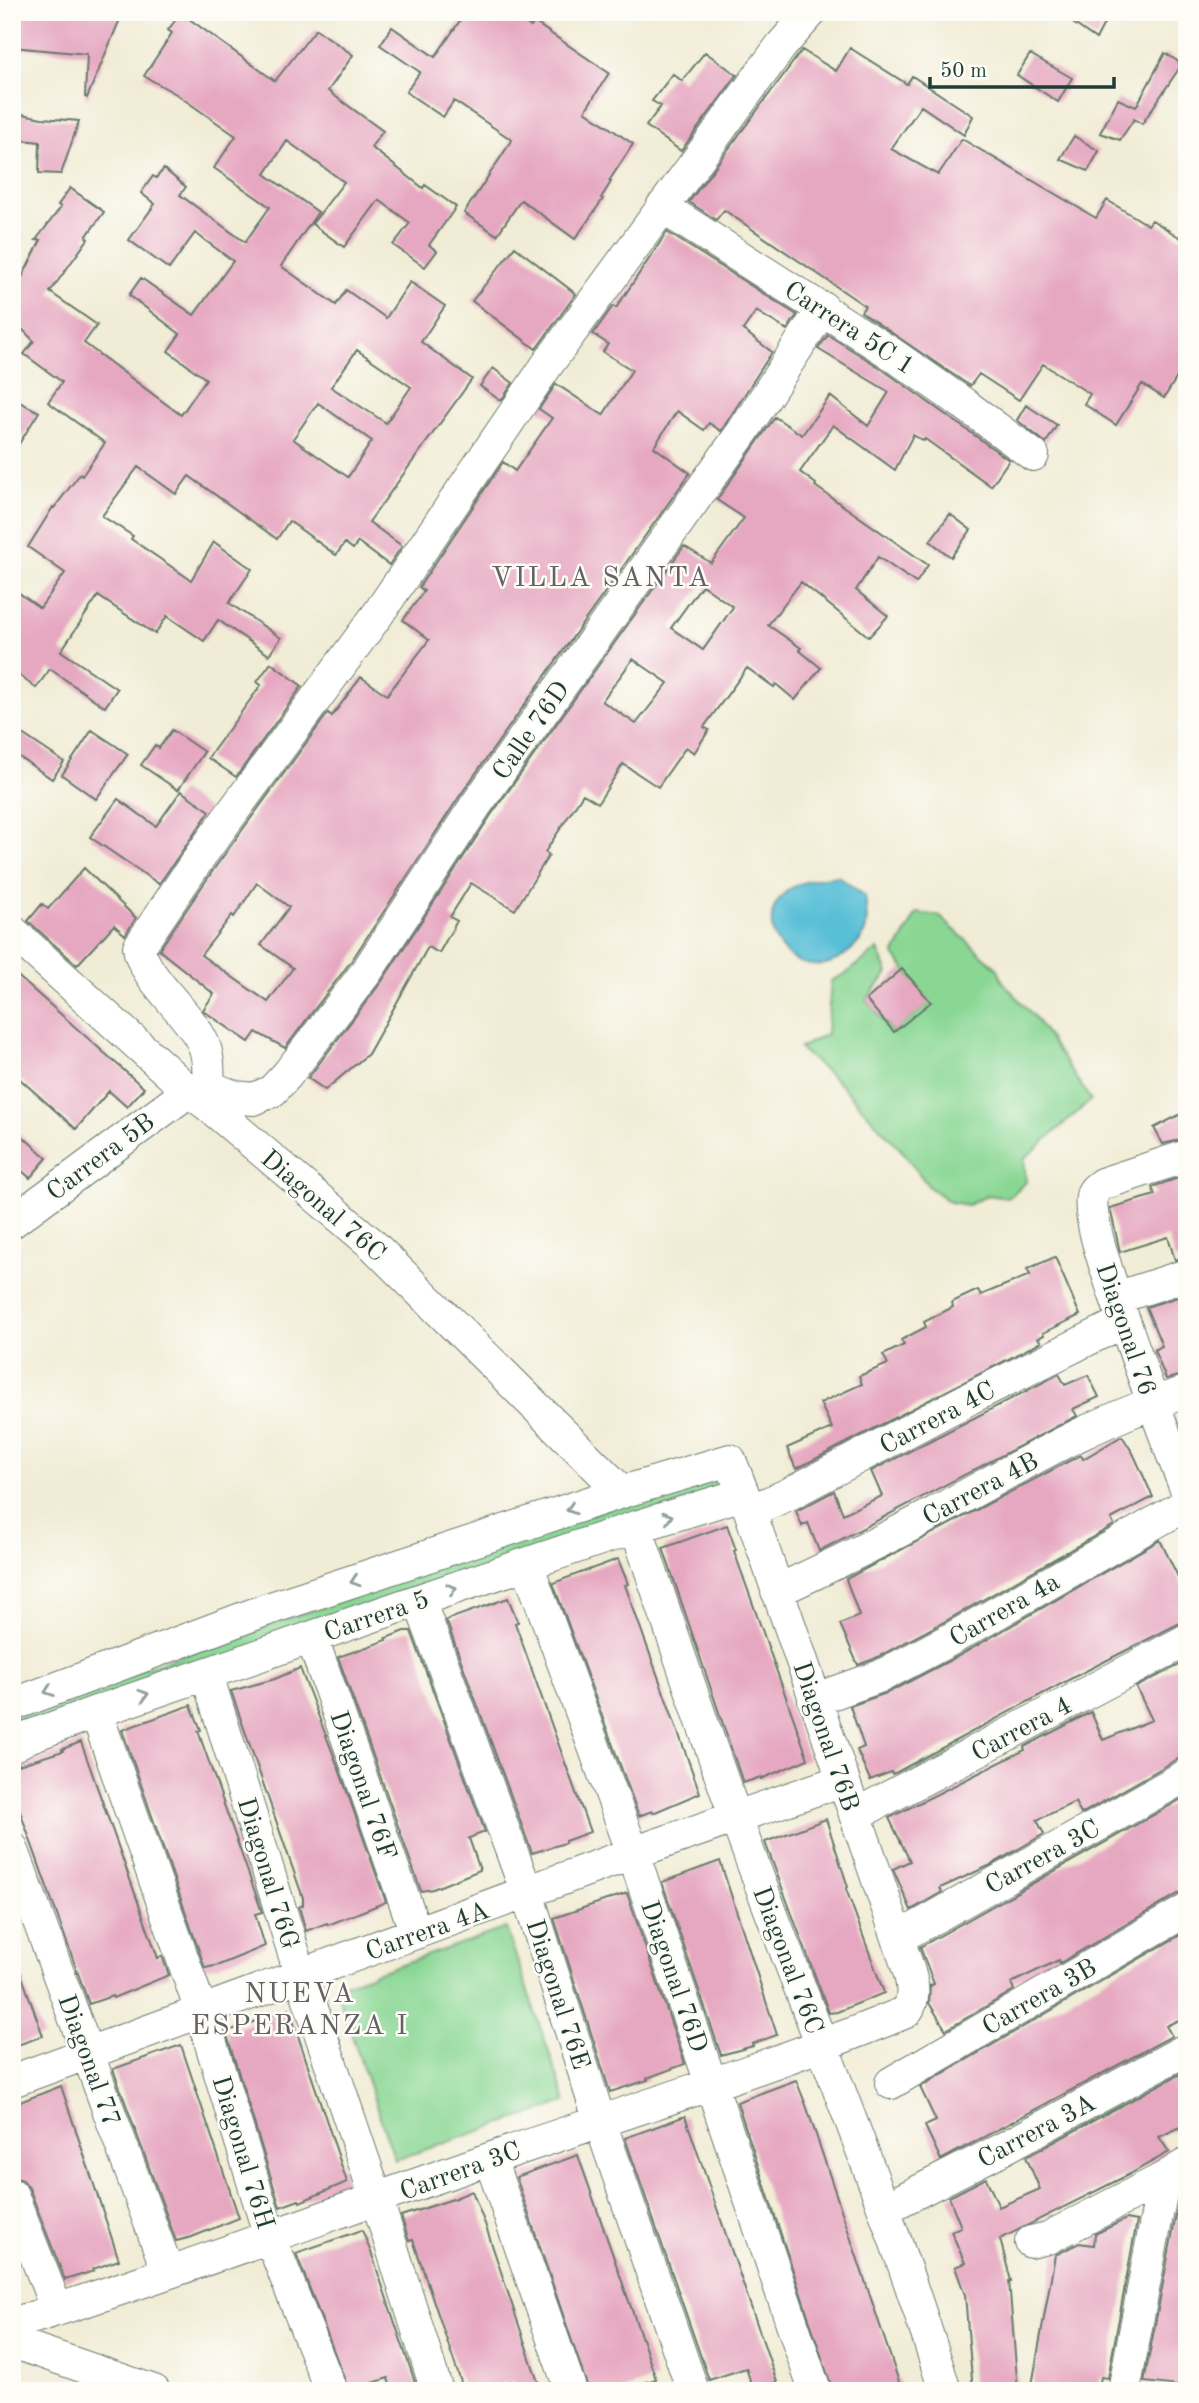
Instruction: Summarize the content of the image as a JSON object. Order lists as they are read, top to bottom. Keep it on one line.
{"streets":{"street":["Carrera 5C 1","Calle 76D","Carrera 5B","Diagonal 76C","Diagonal 76","Carrera 4C","Carrera 4B","Carrera 4a","Carrera 5","Carrera 4","Diagonal 76B","Diagonal 76F","Carrera 3C","Diagonal 76G","Carrera 4A","Diagonal 76D","Diagonal 76E","Carrera 3B","Diagonal 77","Carrera 3A","Diagonal 76H"]},"crossings":[["Carrera 5C 1","Calle 76D"],["Calle 76D","Carrera 5B"],["Calle 76D","Diagonal 76C"],["Carrera 5B","Diagonal 76C"],["Diagonal 76C","Carrera 5"],["Diagonal 76C","Carrera 3C"],["Diagonal 76C","Carrera 4A"],["Diagonal 76C","Carrera 3A"],["Diagonal 76","Carrera 4C"],["Diagonal 76","Carrera 4B"],["Carrera 4C","Carrera 5"],["Carrera 4C","Diagonal 76B"],["Carrera 4B","Diagonal 76B"],["Carrera 4a","Diagonal 76B"],["Carrera 5","Diagonal 76B"],["Carrera 5","Diagonal 76F"],["Carrera 5","Diagonal 76G"],["Carrera 5","Diagonal 76D"],["Carrera 5","Diagonal 76E"],["Carrera 5","Diagonal 76H"],["Carrera 4","Diagonal 76B"],["Diagonal 76B","Carrera 3C"],["Diagonal 76B","Carrera 4A"],["Diagonal 76F","Carrera 4A"],["Carrera 3C","Diagonal 76G"],["Carrera 3C","Diagonal 76D"],["Carrera 3C","Diagonal 76E"],["Carrera 3C","Diagonal 77"],["Carrera 3C","Diagonal 76H"],["Diagonal 76G","Carrera 4A"],["Carrera 4A","Diagonal 76D"],["Carrera 4A","Diagonal 76E"],["Carrera 4A","Diagonal 77"],["Carrera 4A","Diagonal 76H"]],"districts":["VILLA SANTA","NUEVA ESPERANZA I"],"scale_bar":"50 m"}
